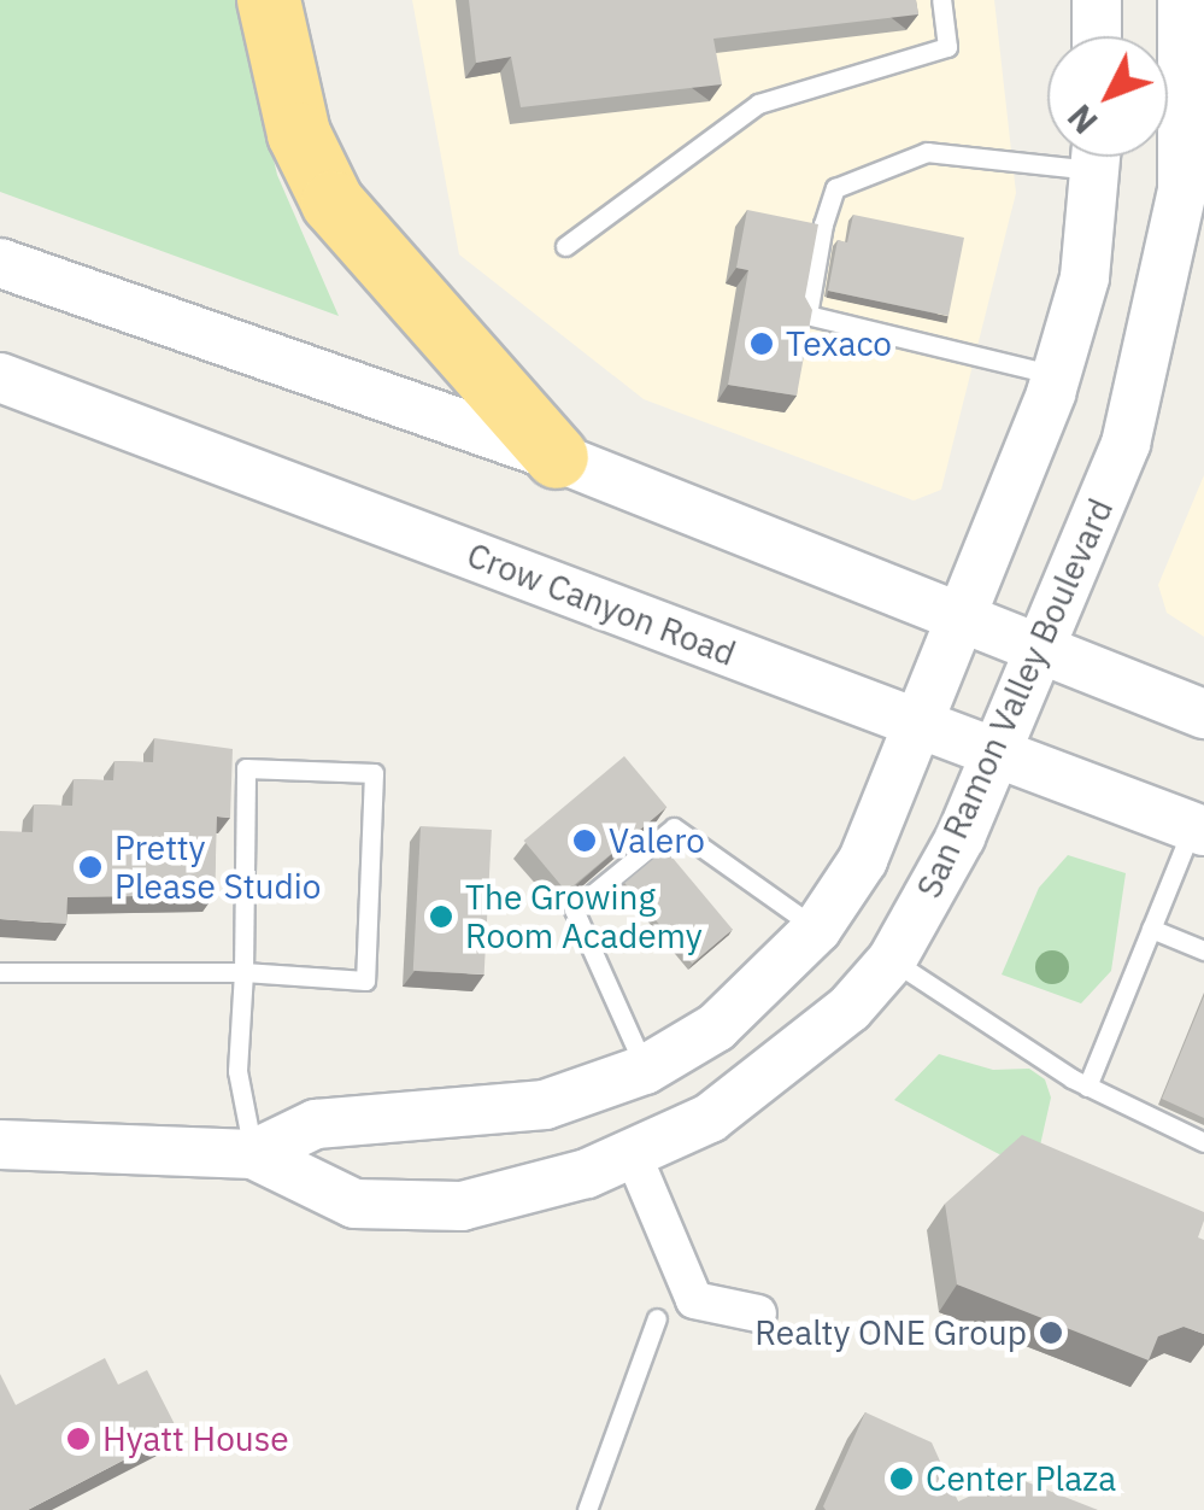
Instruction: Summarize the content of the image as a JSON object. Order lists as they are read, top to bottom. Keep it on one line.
{"streets":{"main road":["Crow Canyon Road","San Ramon Valley Boulevard"]},"crossings":[["Crow Canyon Road","San Ramon Valley Boulevard"]],"places":["Texaco","Valero","Pretty Please Studio","The Growing Room Academy","Realty ONE Group","Hyatt House","Center Plaza"],"north":"bottom left"}
